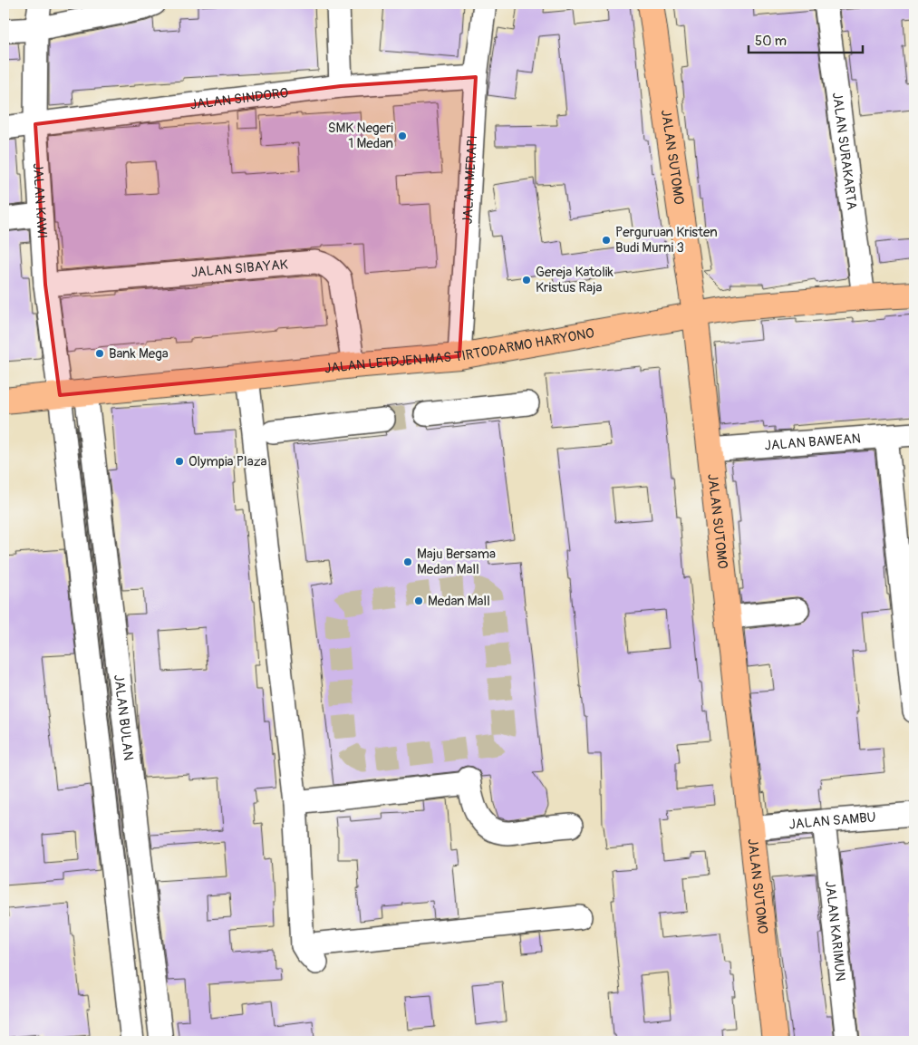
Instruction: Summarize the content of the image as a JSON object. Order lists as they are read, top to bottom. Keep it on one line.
{"streets":{"main road":["JALAN SUTOMO","JALAN LETDJEN MAS TIRTODARMO HARYONO"],"street":["JALAN SINDORO","JALAN SURAKARTA","JALAN MERAPI","JALAN KAWI","JALAN SIBAYAK","JALAN BAWEAN","JALAN BULAN","JALAN SAMBU","JALAN KARIMUN"]},"crossings":[["JALAN SINDORO","JALAN MERAPI"],["JALAN SINDORO","JALAN KAWI"],["JALAN SURAKARTA","JALAN LETDJEN MAS TIRTODARMO HARYONO"],["JALAN SUTOMO","JALAN LETDJEN MAS TIRTODARMO HARYONO"],["JALAN SUTOMO","JALAN BAWEAN"],["JALAN SUTOMO","JALAN SAMBU"],["JALAN MERAPI","JALAN LETDJEN MAS TIRTODARMO HARYONO"],["JALAN KAWI","JALAN SIBAYAK"],["JALAN KAWI","JALAN LETDJEN MAS TIRTODARMO HARYONO"],["JALAN KAWI","JALAN BULAN"],["JALAN SIBAYAK","JALAN LETDJEN MAS TIRTODARMO HARYONO"],["JALAN LETDJEN MAS TIRTODARMO HARYONO","JALAN BULAN"],["JALAN SAMBU","JALAN KARIMUN"]],"places":["SMK Negeri 1 Medan","Perguruan Kristen Budi Murni 3","Gereja Katolik Kristus Raja","Bank Mega","Olympia Plaza","Maju Bersama Medan Mall","Medan Mall"],"scale_bar":"50 m"}
